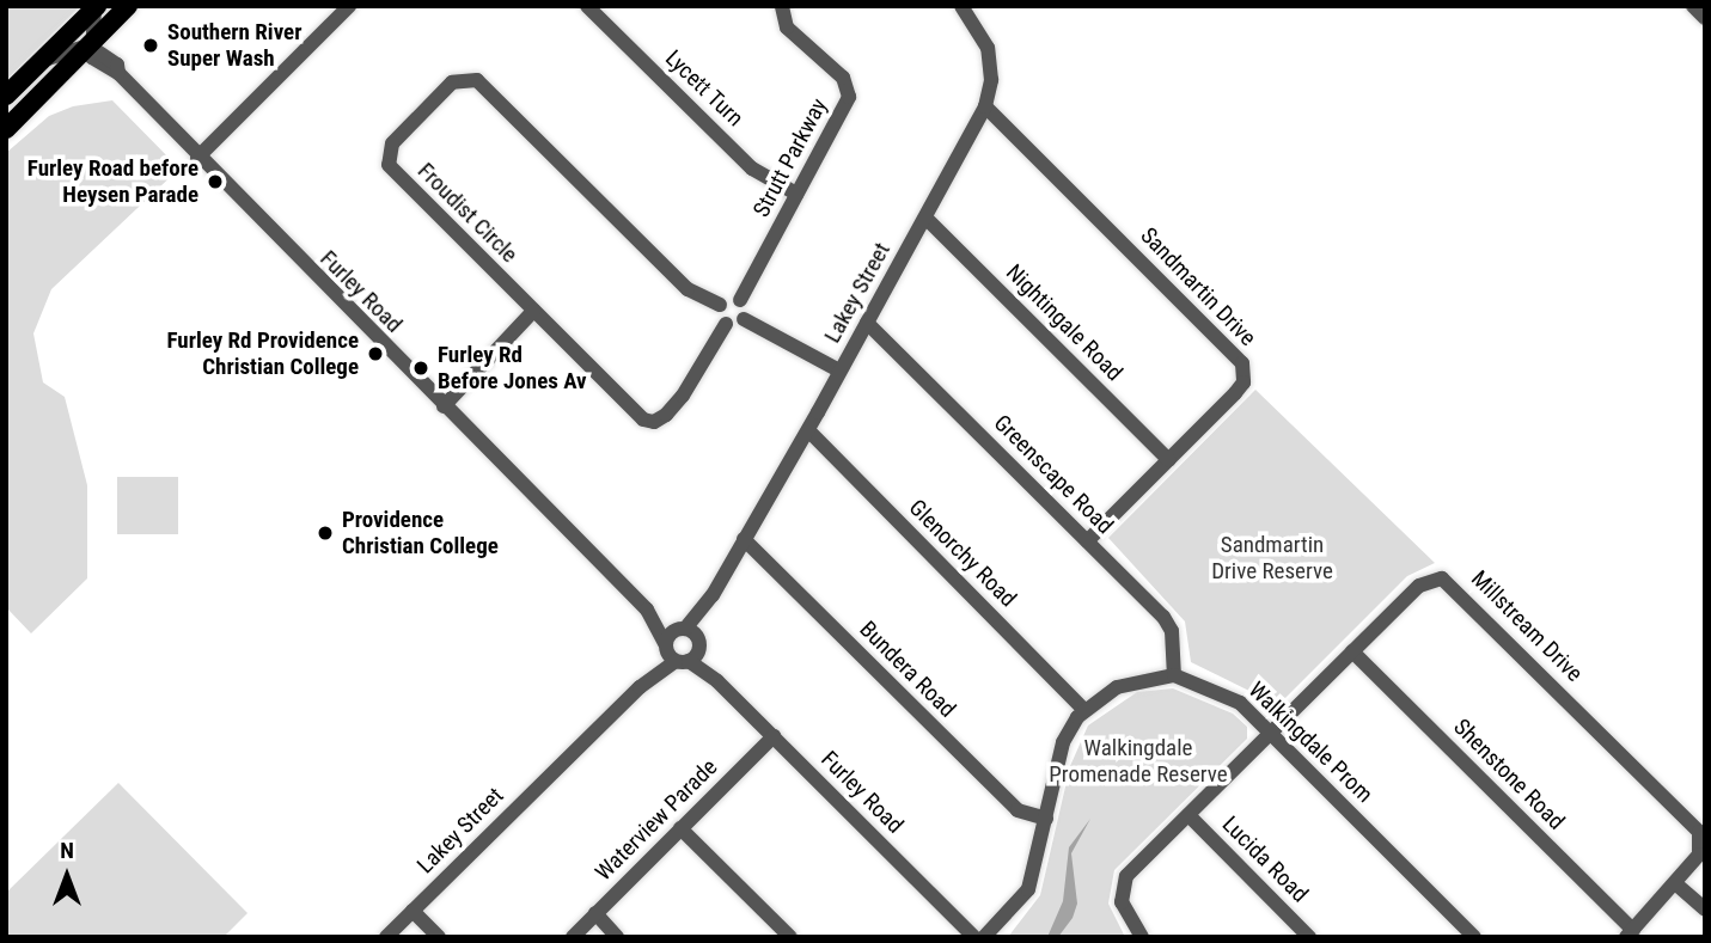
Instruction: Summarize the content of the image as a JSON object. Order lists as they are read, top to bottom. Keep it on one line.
{"streets":{"street":["Lycett Turn","Strutt Parkway","Froudist Circle","Sandmartin Drive","Furley Road","Lakey Street","Nightingale Road","Greenscape Road","Glenorchy Road","Millstream Drive","Bundera Road","Walkingdale Prom","Shenstone Road","Waterview Parade","Lucida Road"]},"crossings":[["Lycett Turn","Strutt Parkway"],["Strutt Parkway","Froudist Circle"],["Sandmartin Drive","Lakey Street"],["Sandmartin Drive","Nightingale Road"],["Sandmartin Drive","Greenscape Road"],["Furley Road","Lakey Street"],["Furley Road","Waterview Parade"],["Lakey Street","Nightingale Road"],["Lakey Street","Greenscape Road"],["Lakey Street","Glenorchy Road"],["Lakey Street","Bundera Road"],["Greenscape Road","Walkingdale Prom"],["Glenorchy Road","Walkingdale Prom"],["Millstream Drive","Walkingdale Prom"],["Millstream Drive","Shenstone Road"],["Millstream Drive","Lucida Road"],["Bundera Road","Walkingdale Prom"]],"parks":["Sandmartin Drive Reserve","Walkingdale Promenade Reserve"],"places":["Southern River Super Wash","Furley Road before Heysen Parade","Furley Rd Providence Christian College","Furley Rd Before Jones Av","Providence Christian College"],"north":"top"}
